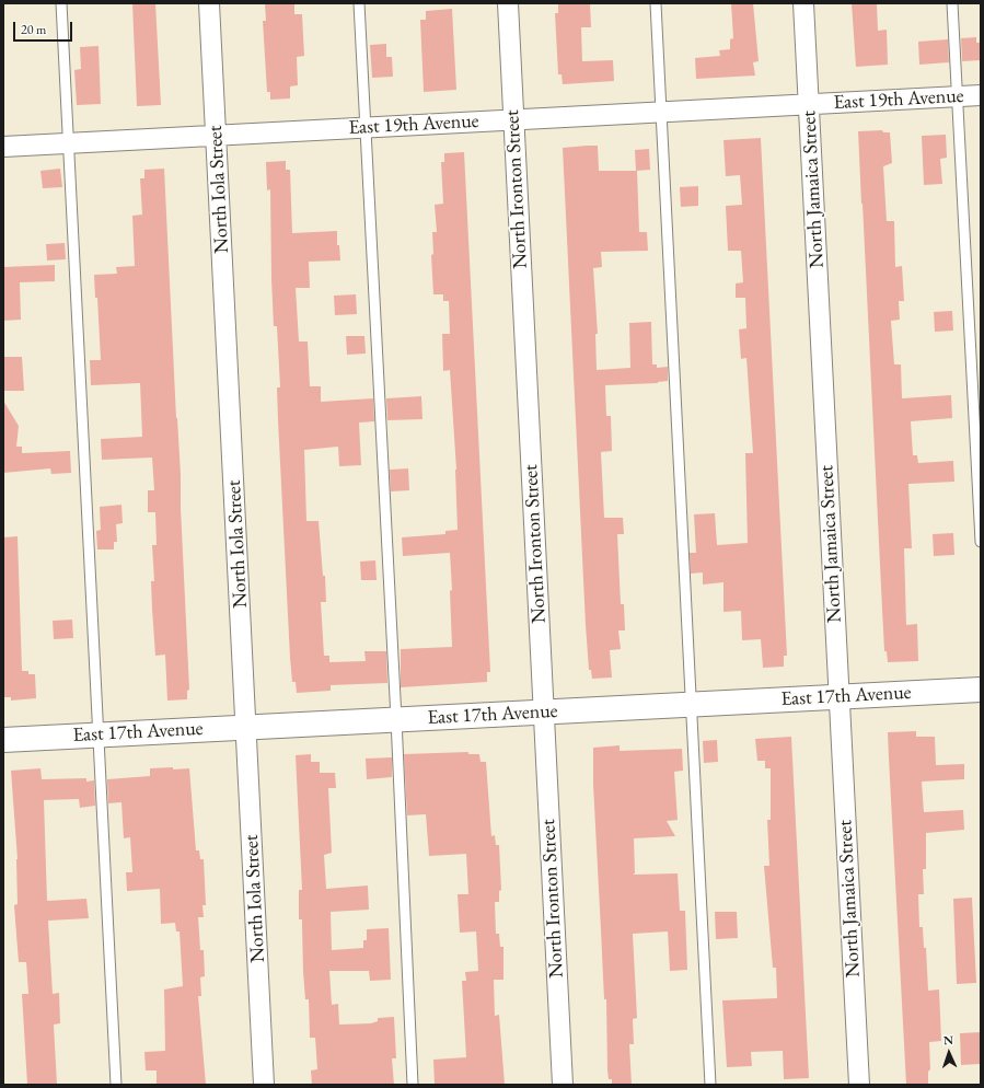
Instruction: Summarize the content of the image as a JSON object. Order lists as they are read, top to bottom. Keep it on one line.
{"streets":{"street":["East 19th Avenue","North Iola Street","North Ironton Street","North Jamaica Street","East 17th Avenue"]},"crossings":[["East 19th Avenue","North Iola Street"],["East 19th Avenue","North Ironton Street"],["East 19th Avenue","North Jamaica Street"],["North Iola Street","East 17th Avenue"],["North Ironton Street","East 17th Avenue"],["North Jamaica Street","East 17th Avenue"]],"scale_bar":"20 m","north":"top"}
